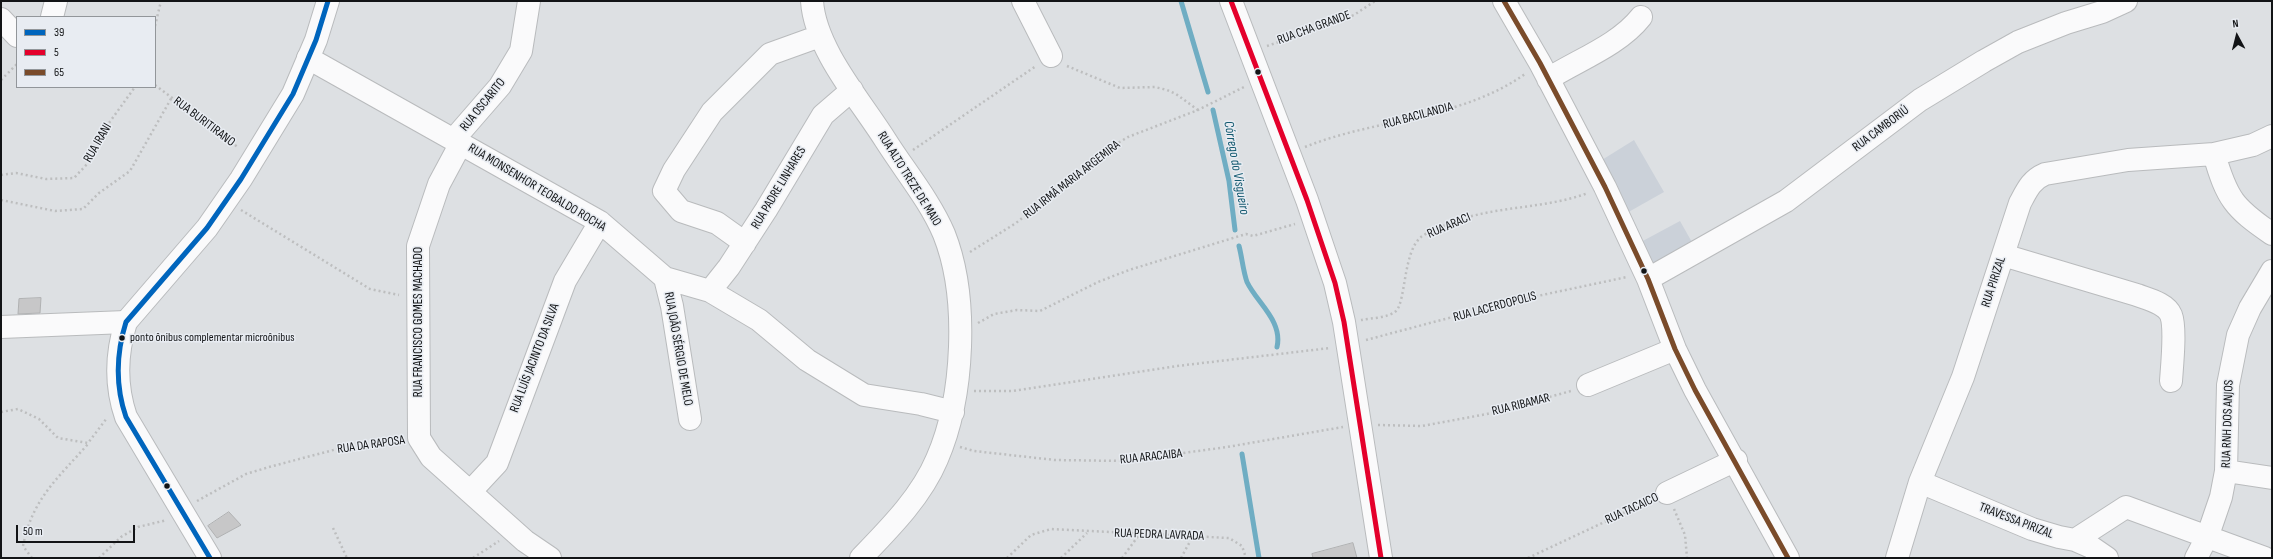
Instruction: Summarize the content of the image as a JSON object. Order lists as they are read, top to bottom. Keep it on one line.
{"streets":{"street":["RUA OSCARITO","RUA CAMBORIÚ","RUA ALTO TREZE DE MAIO","RUA MONSENHOR TEOBALDO ROCHA","RUA PADRE LINHARES","RUA PIRIZAL","RUA FRANCISCO GOMES MACHADO","RUA JOÃO SÉRGIO DE MELO","RUA LUÍS JACINTO DA SILVA","RUA RNH DOS ANJOS","RUA DA RAPOSA","RUA TACAICO","TRAVESSA PIRIZAL"],"path":["RUA CHA GRANDE","RUA BACILANDIA","RUA BURITIRANO","RUA IRANI","RUA IRMÃ MARIA ARGEMIRA","RUA ARACI","RUA LACERDOPOLIS","RUA RIBAMAR","RUA ARACAIBA","RUA PEDRA LAVRADA"]},"crossings":[["RUA OSCARITO","RUA MONSENHOR TEOBALDO ROCHA"],["RUA OSCARITO","RUA FRANCISCO GOMES MACHADO"],["RUA CAMBORIÚ","RUA LACERDOPOLIS"],["RUA ALTO TREZE DE MAIO","RUA IRMÃ MARIA ARGEMIRA"],["RUA ALTO TREZE DE MAIO","RUA MONSENHOR TEOBALDO ROCHA"],["RUA ALTO TREZE DE MAIO","RUA PADRE LINHARES"],["RUA ALTO TREZE DE MAIO","RUA LACERDOPOLIS"],["RUA ALTO TREZE DE MAIO","RUA ARACAIBA"],["RUA MONSENHOR TEOBALDO ROCHA","RUA PADRE LINHARES"],["RUA MONSENHOR TEOBALDO ROCHA","RUA FRANCISCO GOMES MACHADO"],["RUA MONSENHOR TEOBALDO ROCHA","RUA JOÃO SÉRGIO DE MELO"],["RUA MONSENHOR TEOBALDO ROCHA","RUA LUÍS JACINTO DA SILVA"],["RUA PIRIZAL","TRAVESSA PIRIZAL"],["RUA FRANCISCO GOMES MACHADO","RUA DA RAPOSA"],["RUA LUÍS JACINTO DA SILVA","RUA DA RAPOSA"],["RUA RIBAMAR","RUA ARACAIBA"]],"water":["Córrego do Visgueiro"],"places":["ponto ônibus complementar microônibus"],"lines":["transit line 39","transit line 5","transit line 65"],"legend":["39","5","65"],"scale_bar":"50 m","north":"top"}
